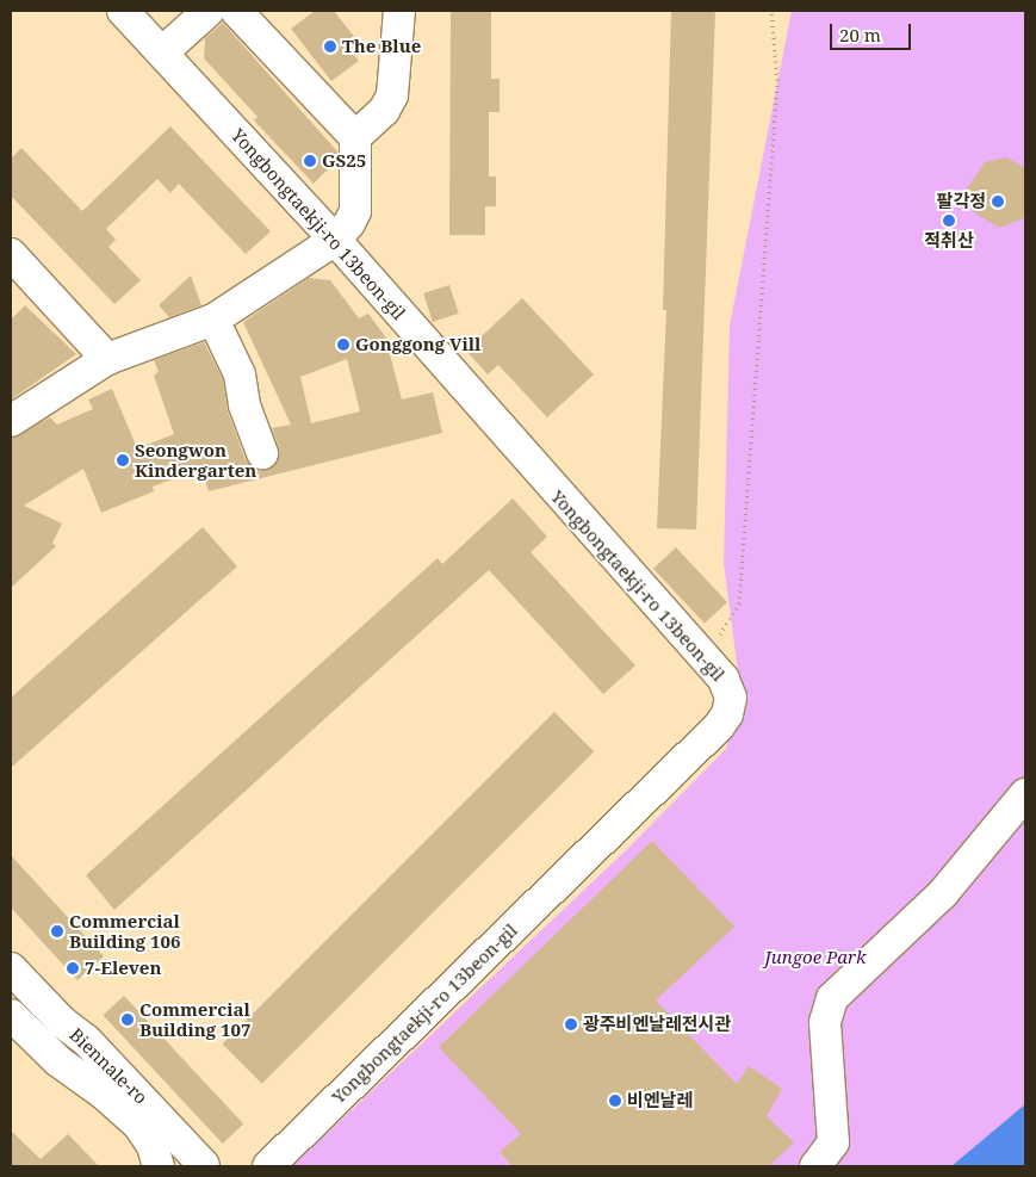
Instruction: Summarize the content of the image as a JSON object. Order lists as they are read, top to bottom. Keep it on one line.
{"streets":{"street":["Yongbongtaekji-ro 13beon-gil","Biennale-ro"]},"parks":["Jungoe Park"],"places":["The Blue","GS25","팔각정","적취산","Gonggong Vill","Seongwon Kindergarten","Commercial Building 106","7-Eleven","Commercial Building 107","광주비엔날레전시관","비엔날레"],"scale_bar":"20 m"}
